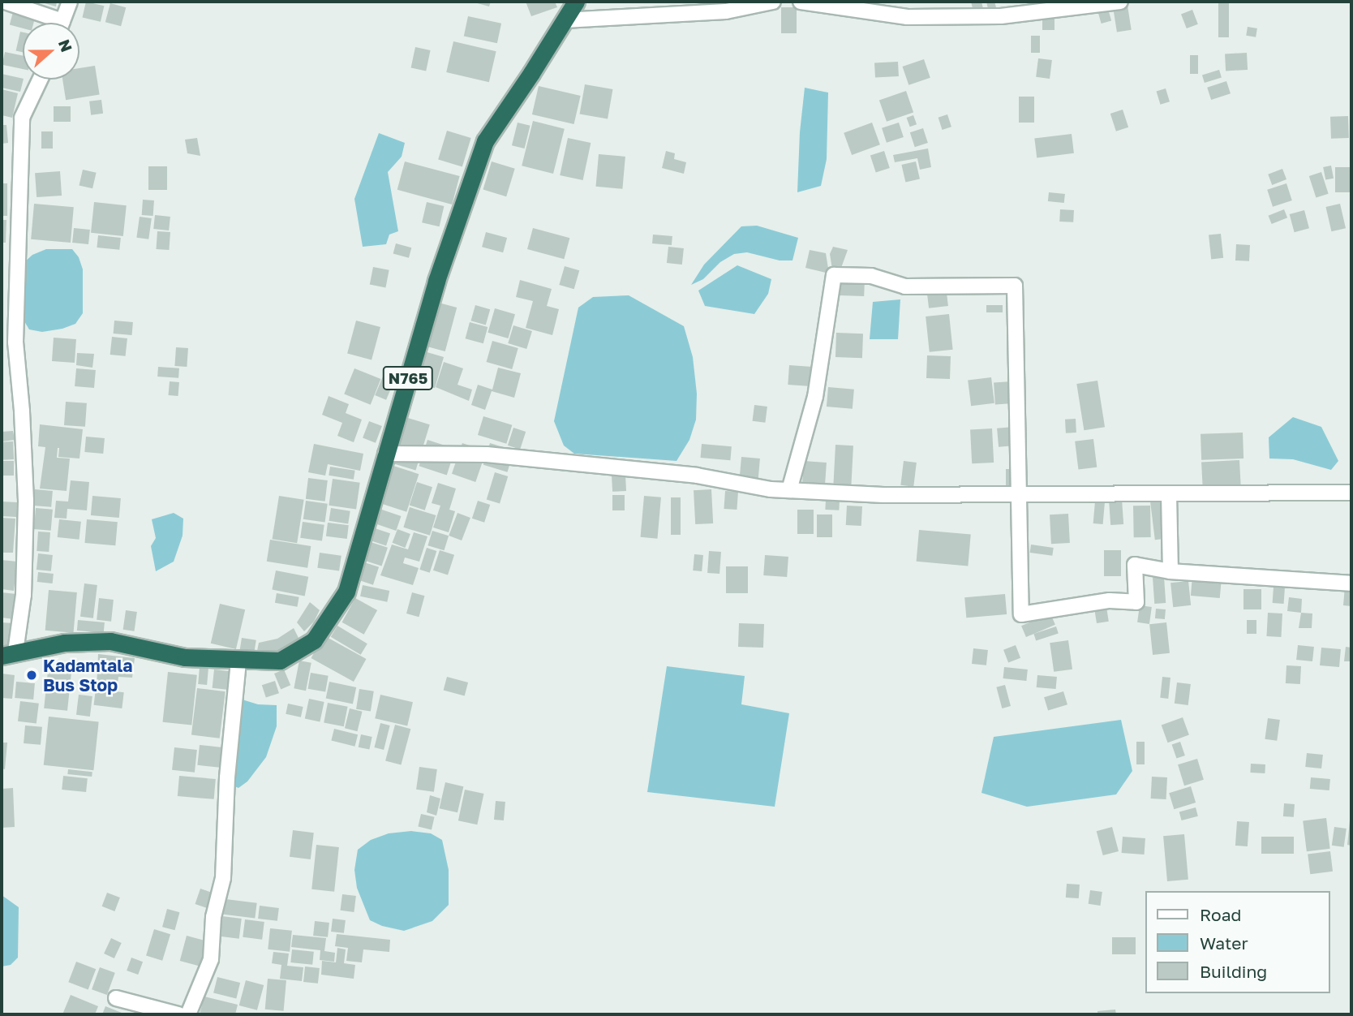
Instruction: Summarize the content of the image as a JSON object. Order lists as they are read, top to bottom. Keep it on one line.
{"streets":{"highway":["N765"]},"places":["Kadamtala Bus Stop"],"legend":["Road","Water","Building"],"north":"right"}
